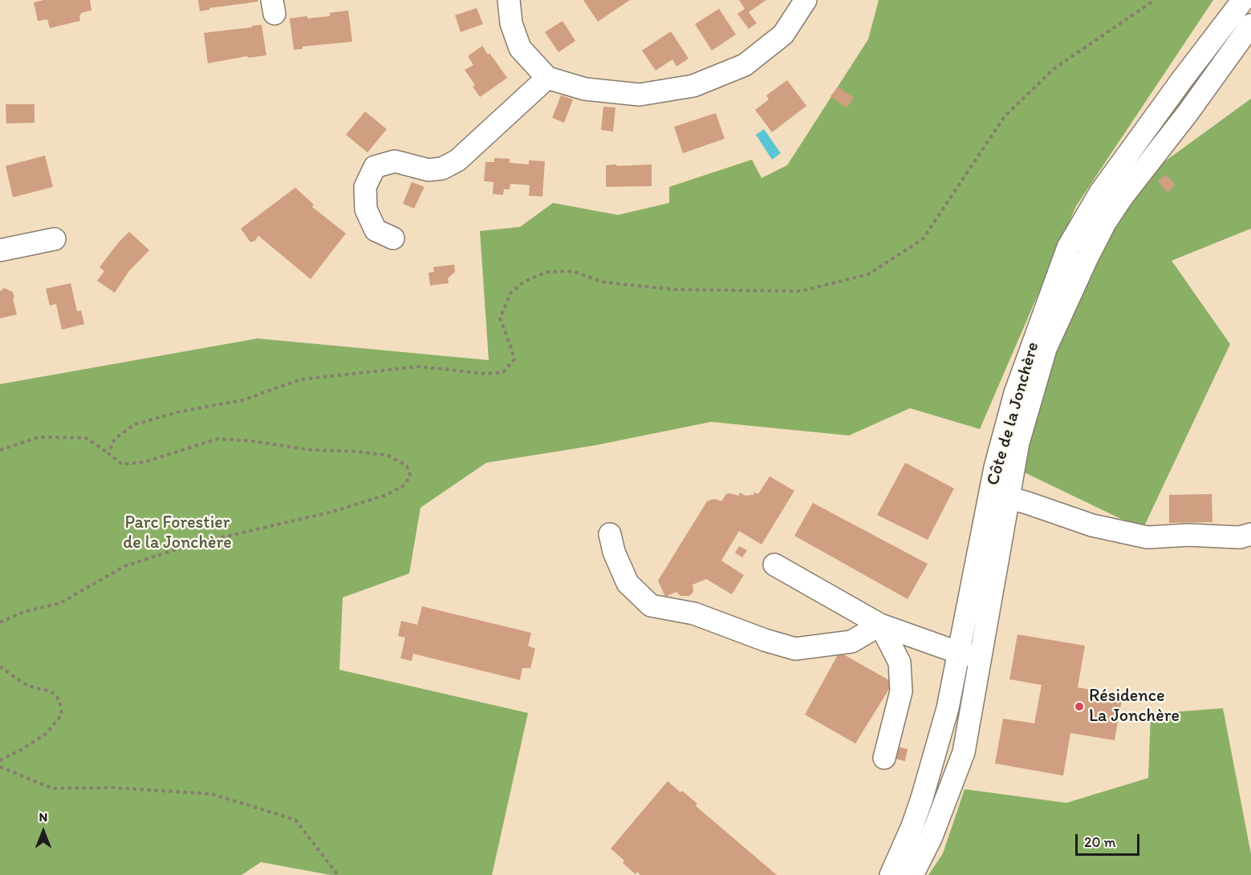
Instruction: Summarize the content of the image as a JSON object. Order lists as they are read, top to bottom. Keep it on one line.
{"streets":{"street":["Côte de la Jonchère"]},"parks":["Parc Forestier de la Jonchère"],"places":["Résidence La Jonchère"],"scale_bar":"20 m","north":"top"}
